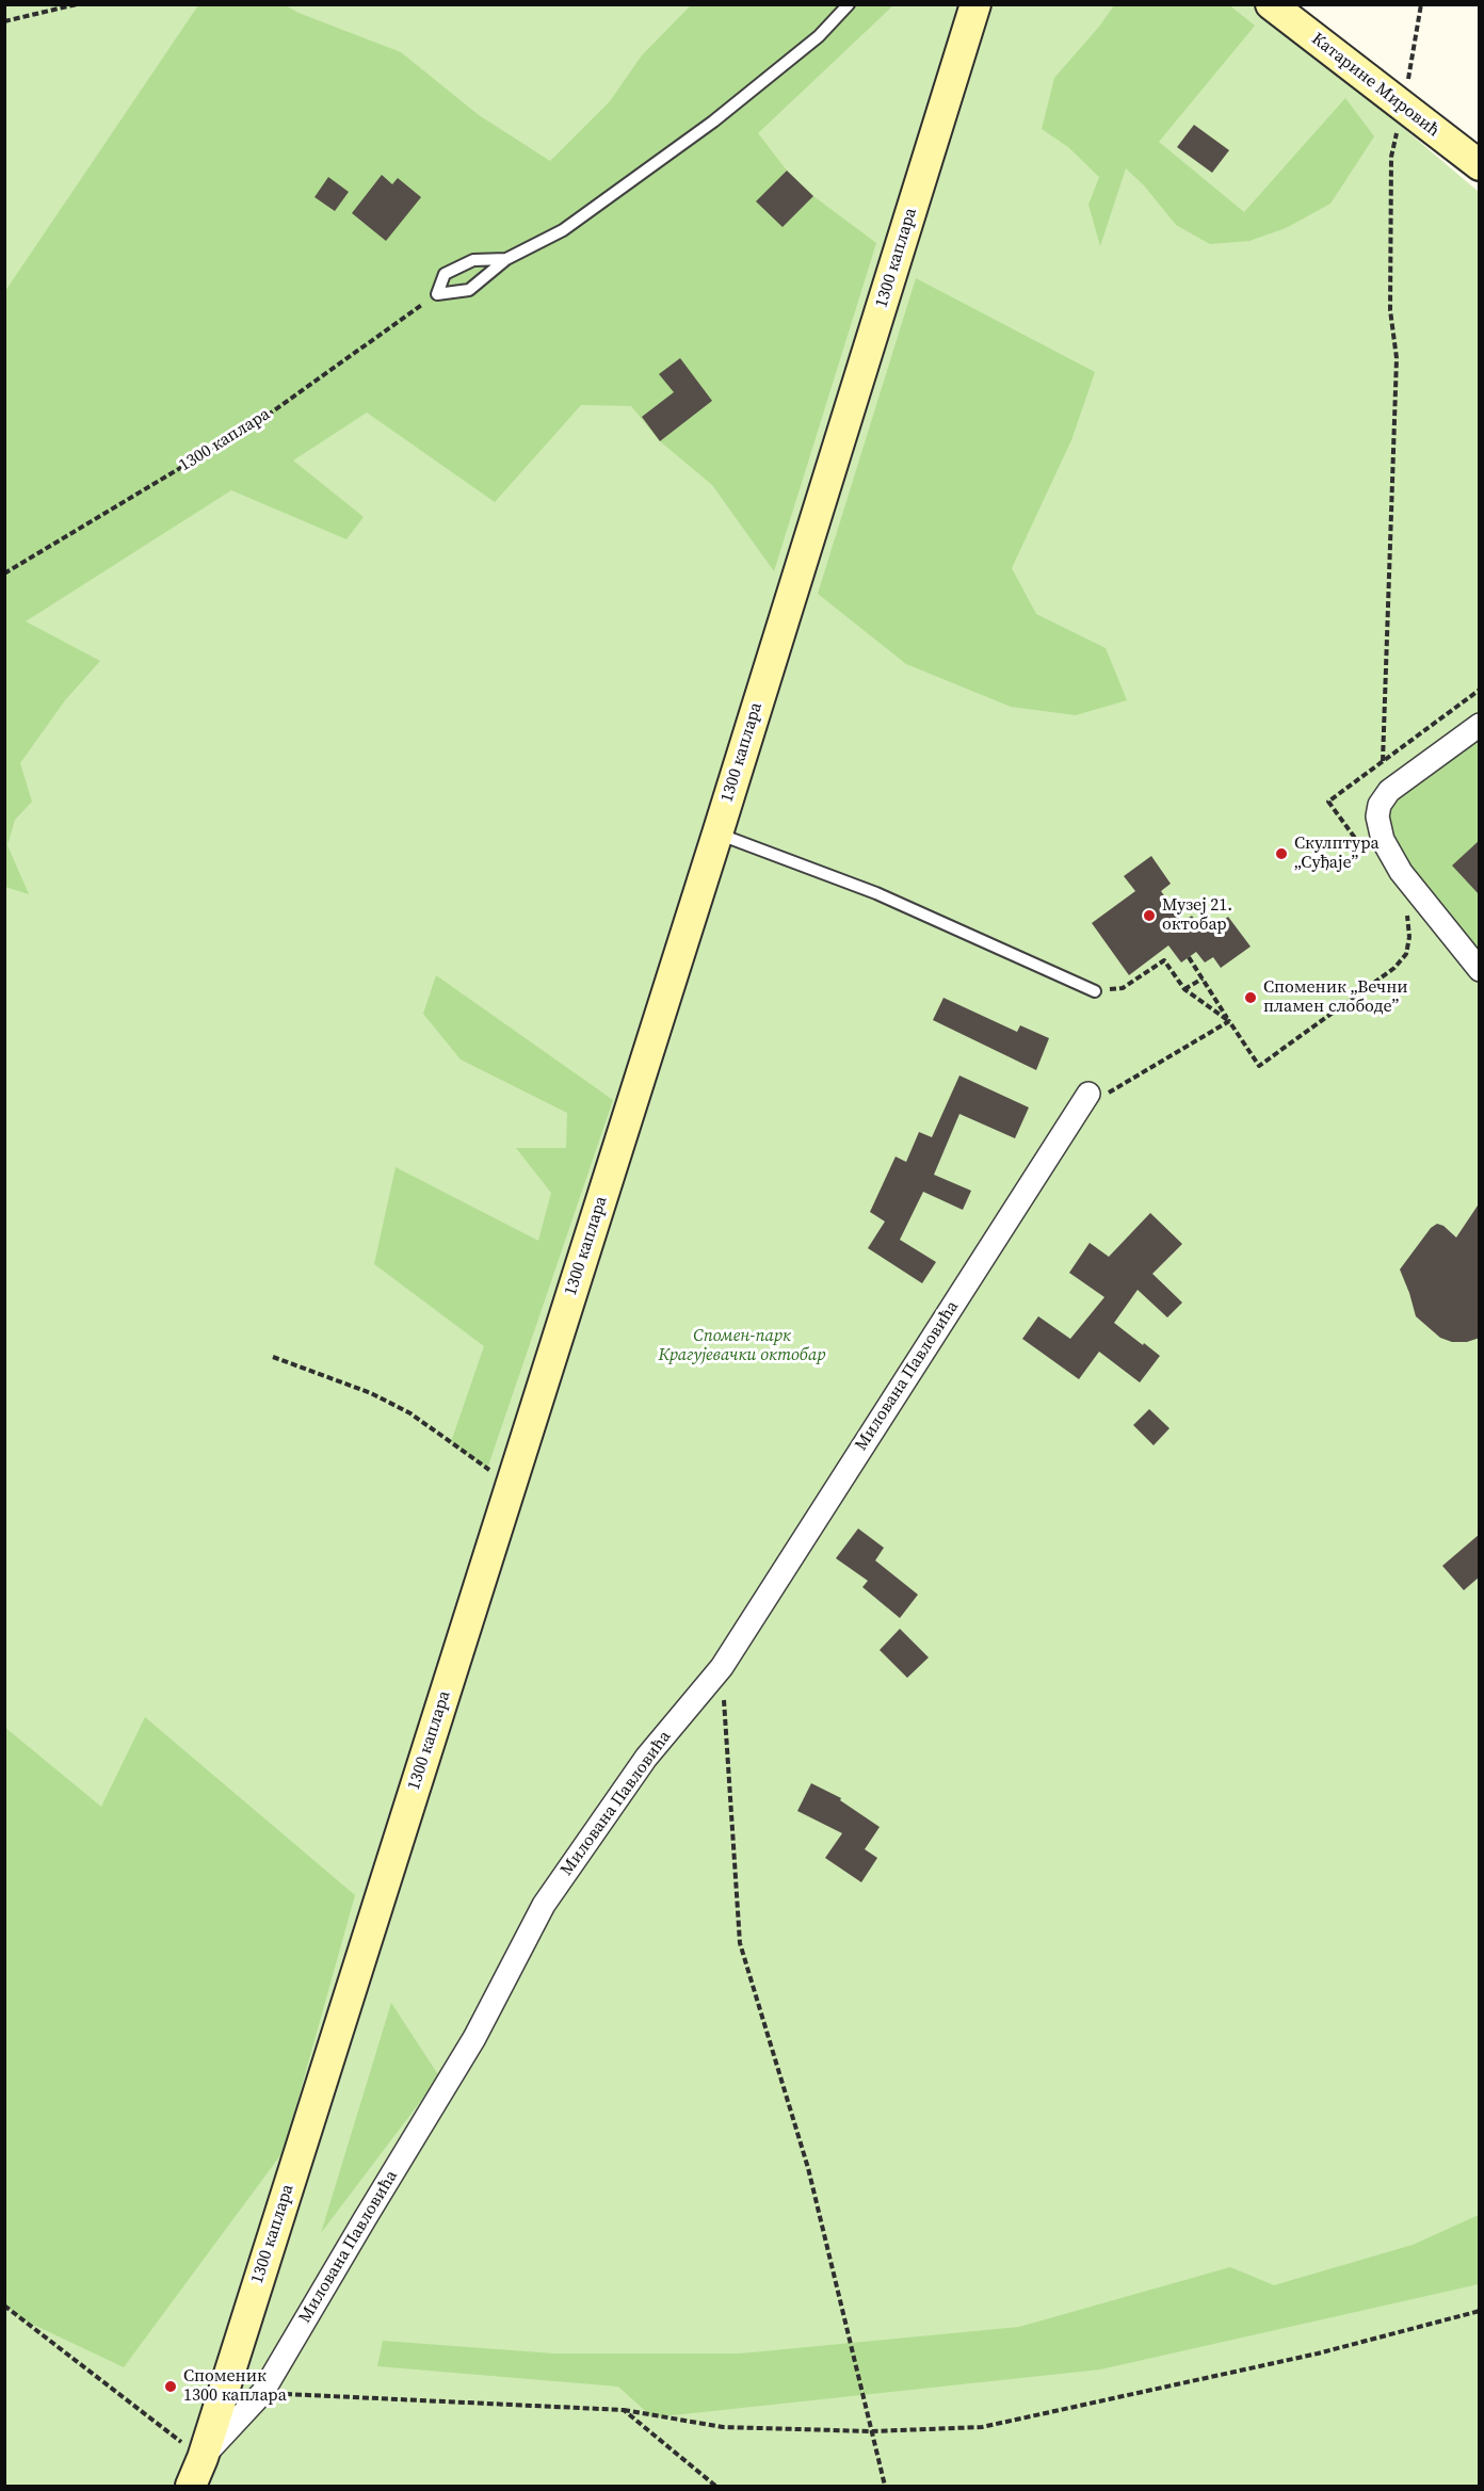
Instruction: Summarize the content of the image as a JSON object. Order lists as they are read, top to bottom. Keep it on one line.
{"streets":{"main road":["Катарине Мировић","1300 каплара"],"street":["Милована Павловића"]},"crossings":[["1300 каплара","Милована Павловића"]],"parks":["Спомен-парк Крагујевачки октобар"],"places":["Скулптура „Суђаје”","Музеј 21. октобар","Споменик „Вечни пламен слободе”","Споменик 1300 каплара"]}
